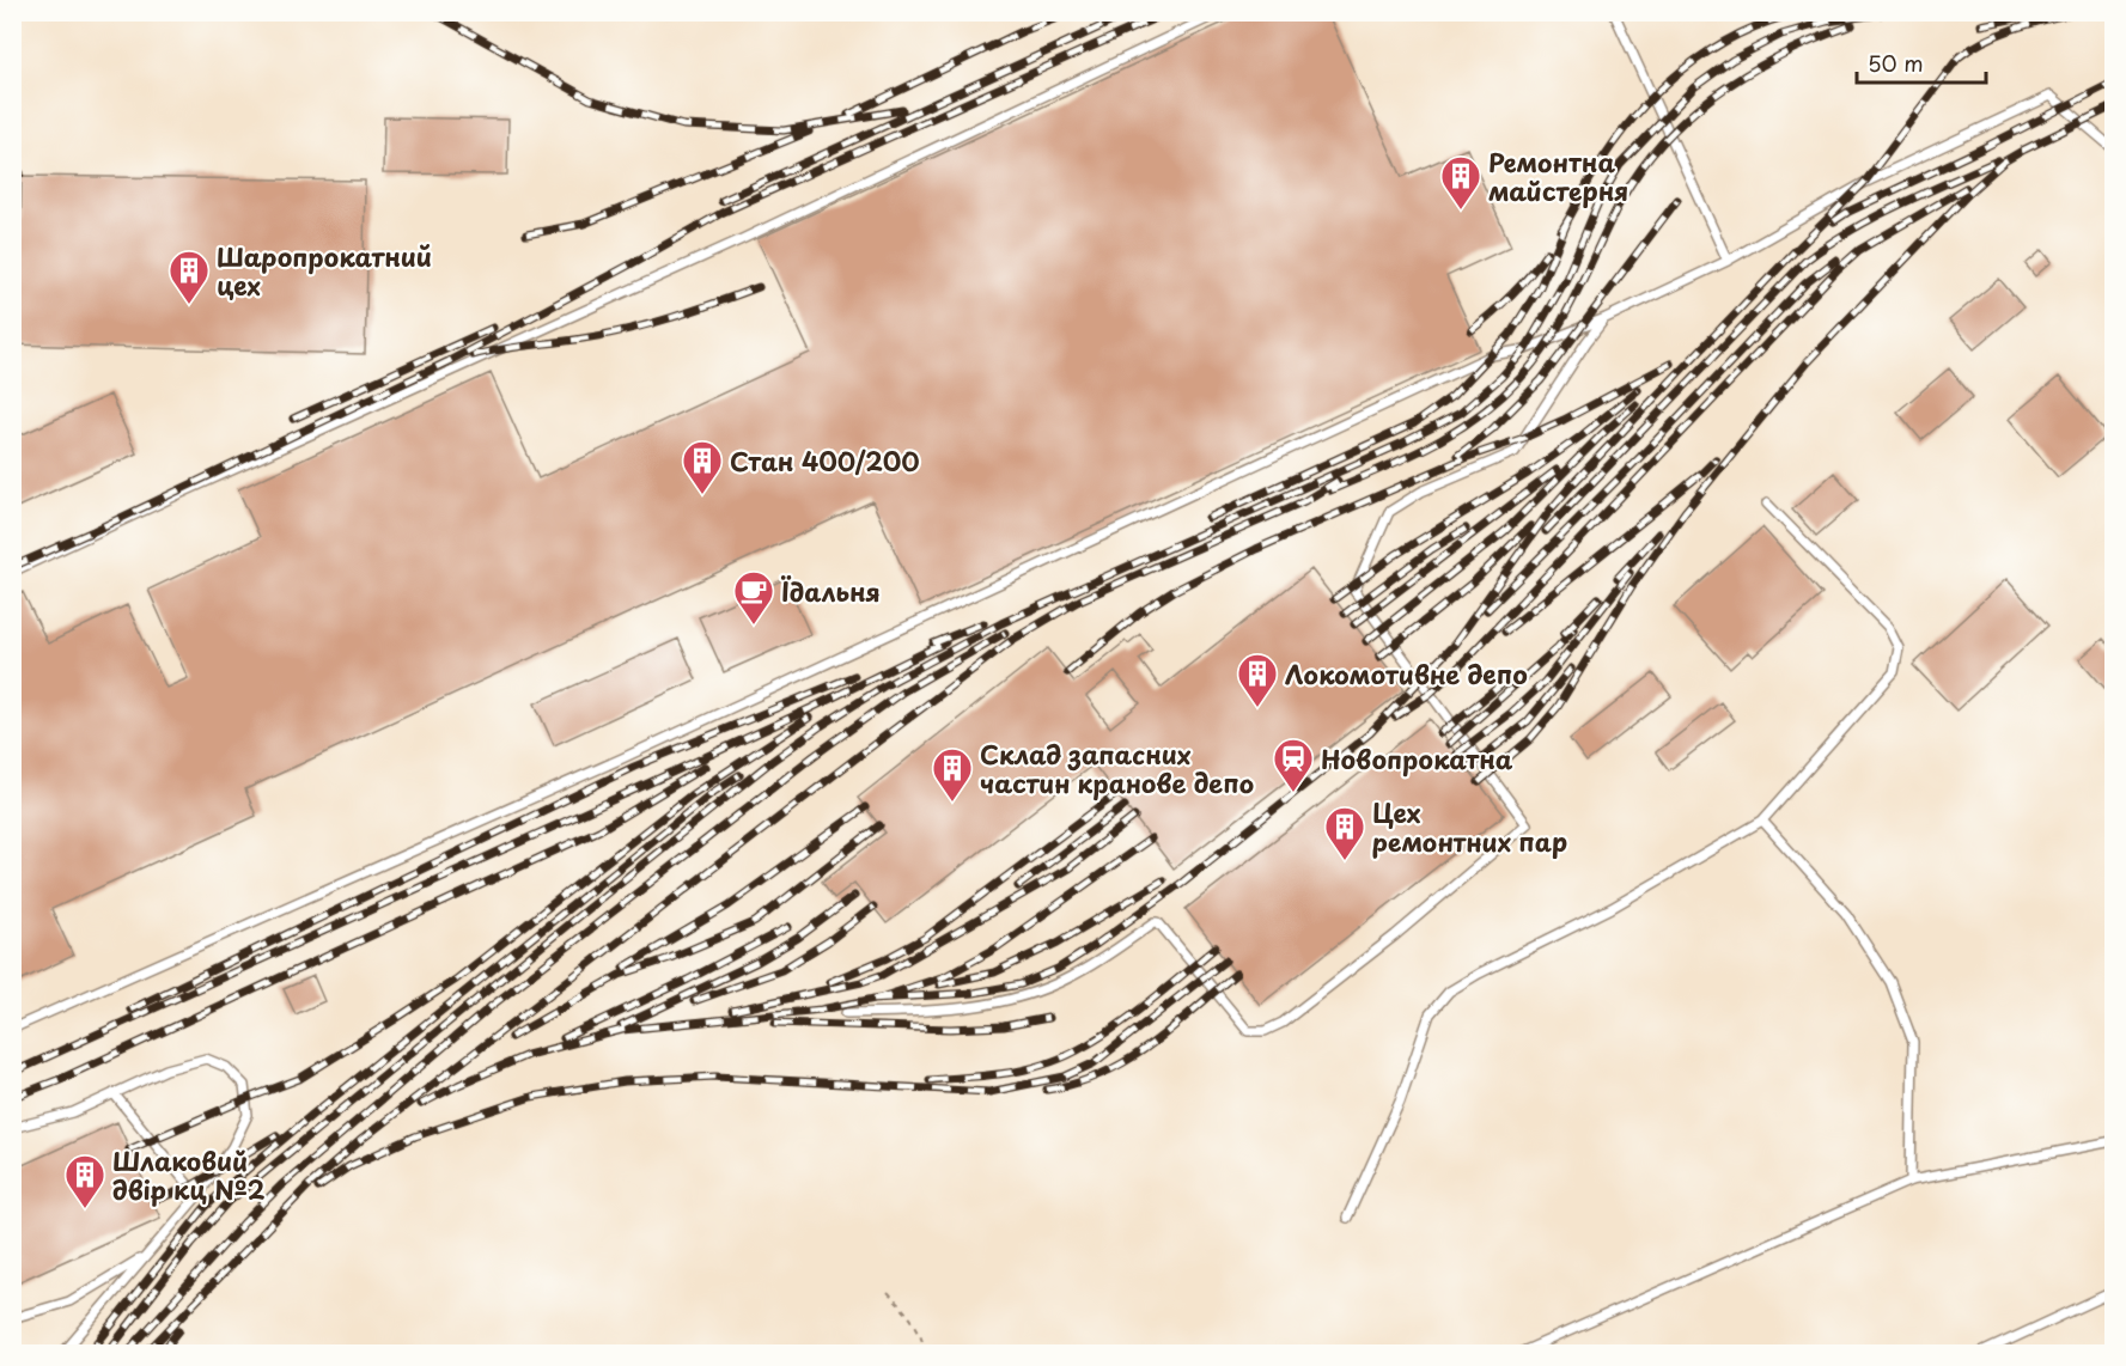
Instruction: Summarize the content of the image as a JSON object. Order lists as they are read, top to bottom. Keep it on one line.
{"places":{"building":["Ремонтна майстерня","Шаропрокатний цех","Стан 400/200","Локомотивне депо","Склад запасних частин кранове депо","Цех ремонтних пар","Шлаковий двір кц №2"],"cafe":["Їдальня"],"station":["Новопрокатна"]},"scale_bar":"50 m"}
